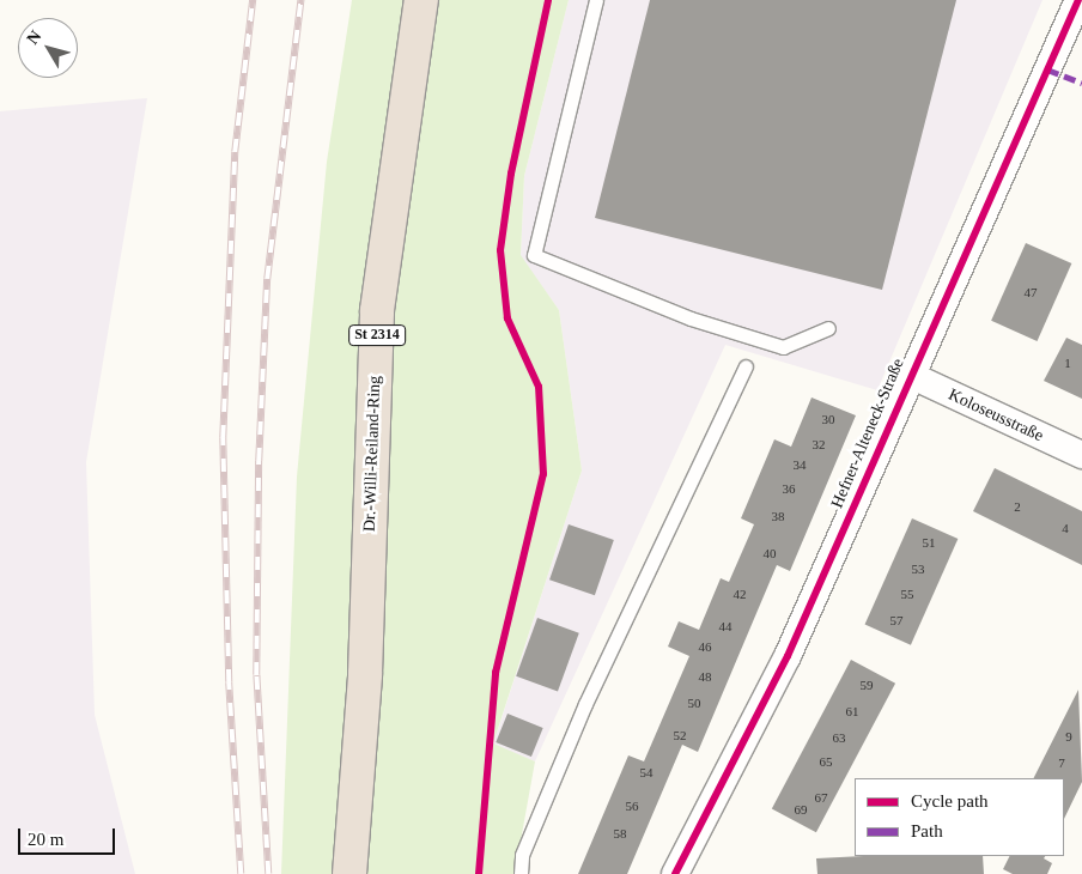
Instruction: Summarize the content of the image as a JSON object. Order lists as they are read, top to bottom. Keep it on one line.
{"streets":{"highway":["St 2314","Dr.-Willi-Reiland-Ring"],"street":["Koloseusstraße","Hefner-Alteneck-Straße"]},"crossings":[["Koloseusstraße","Hefner-Alteneck-Straße"]],"house_numbers":["47","1","30","32","34","36","2","38","4","51","40","53","42","55","57","44","46","48","59","50","61","52","9","63","65","7","54","67","56","69","58"],"legend":["Cycle path","Path"],"scale_bar":"20 m","north":"top left"}
